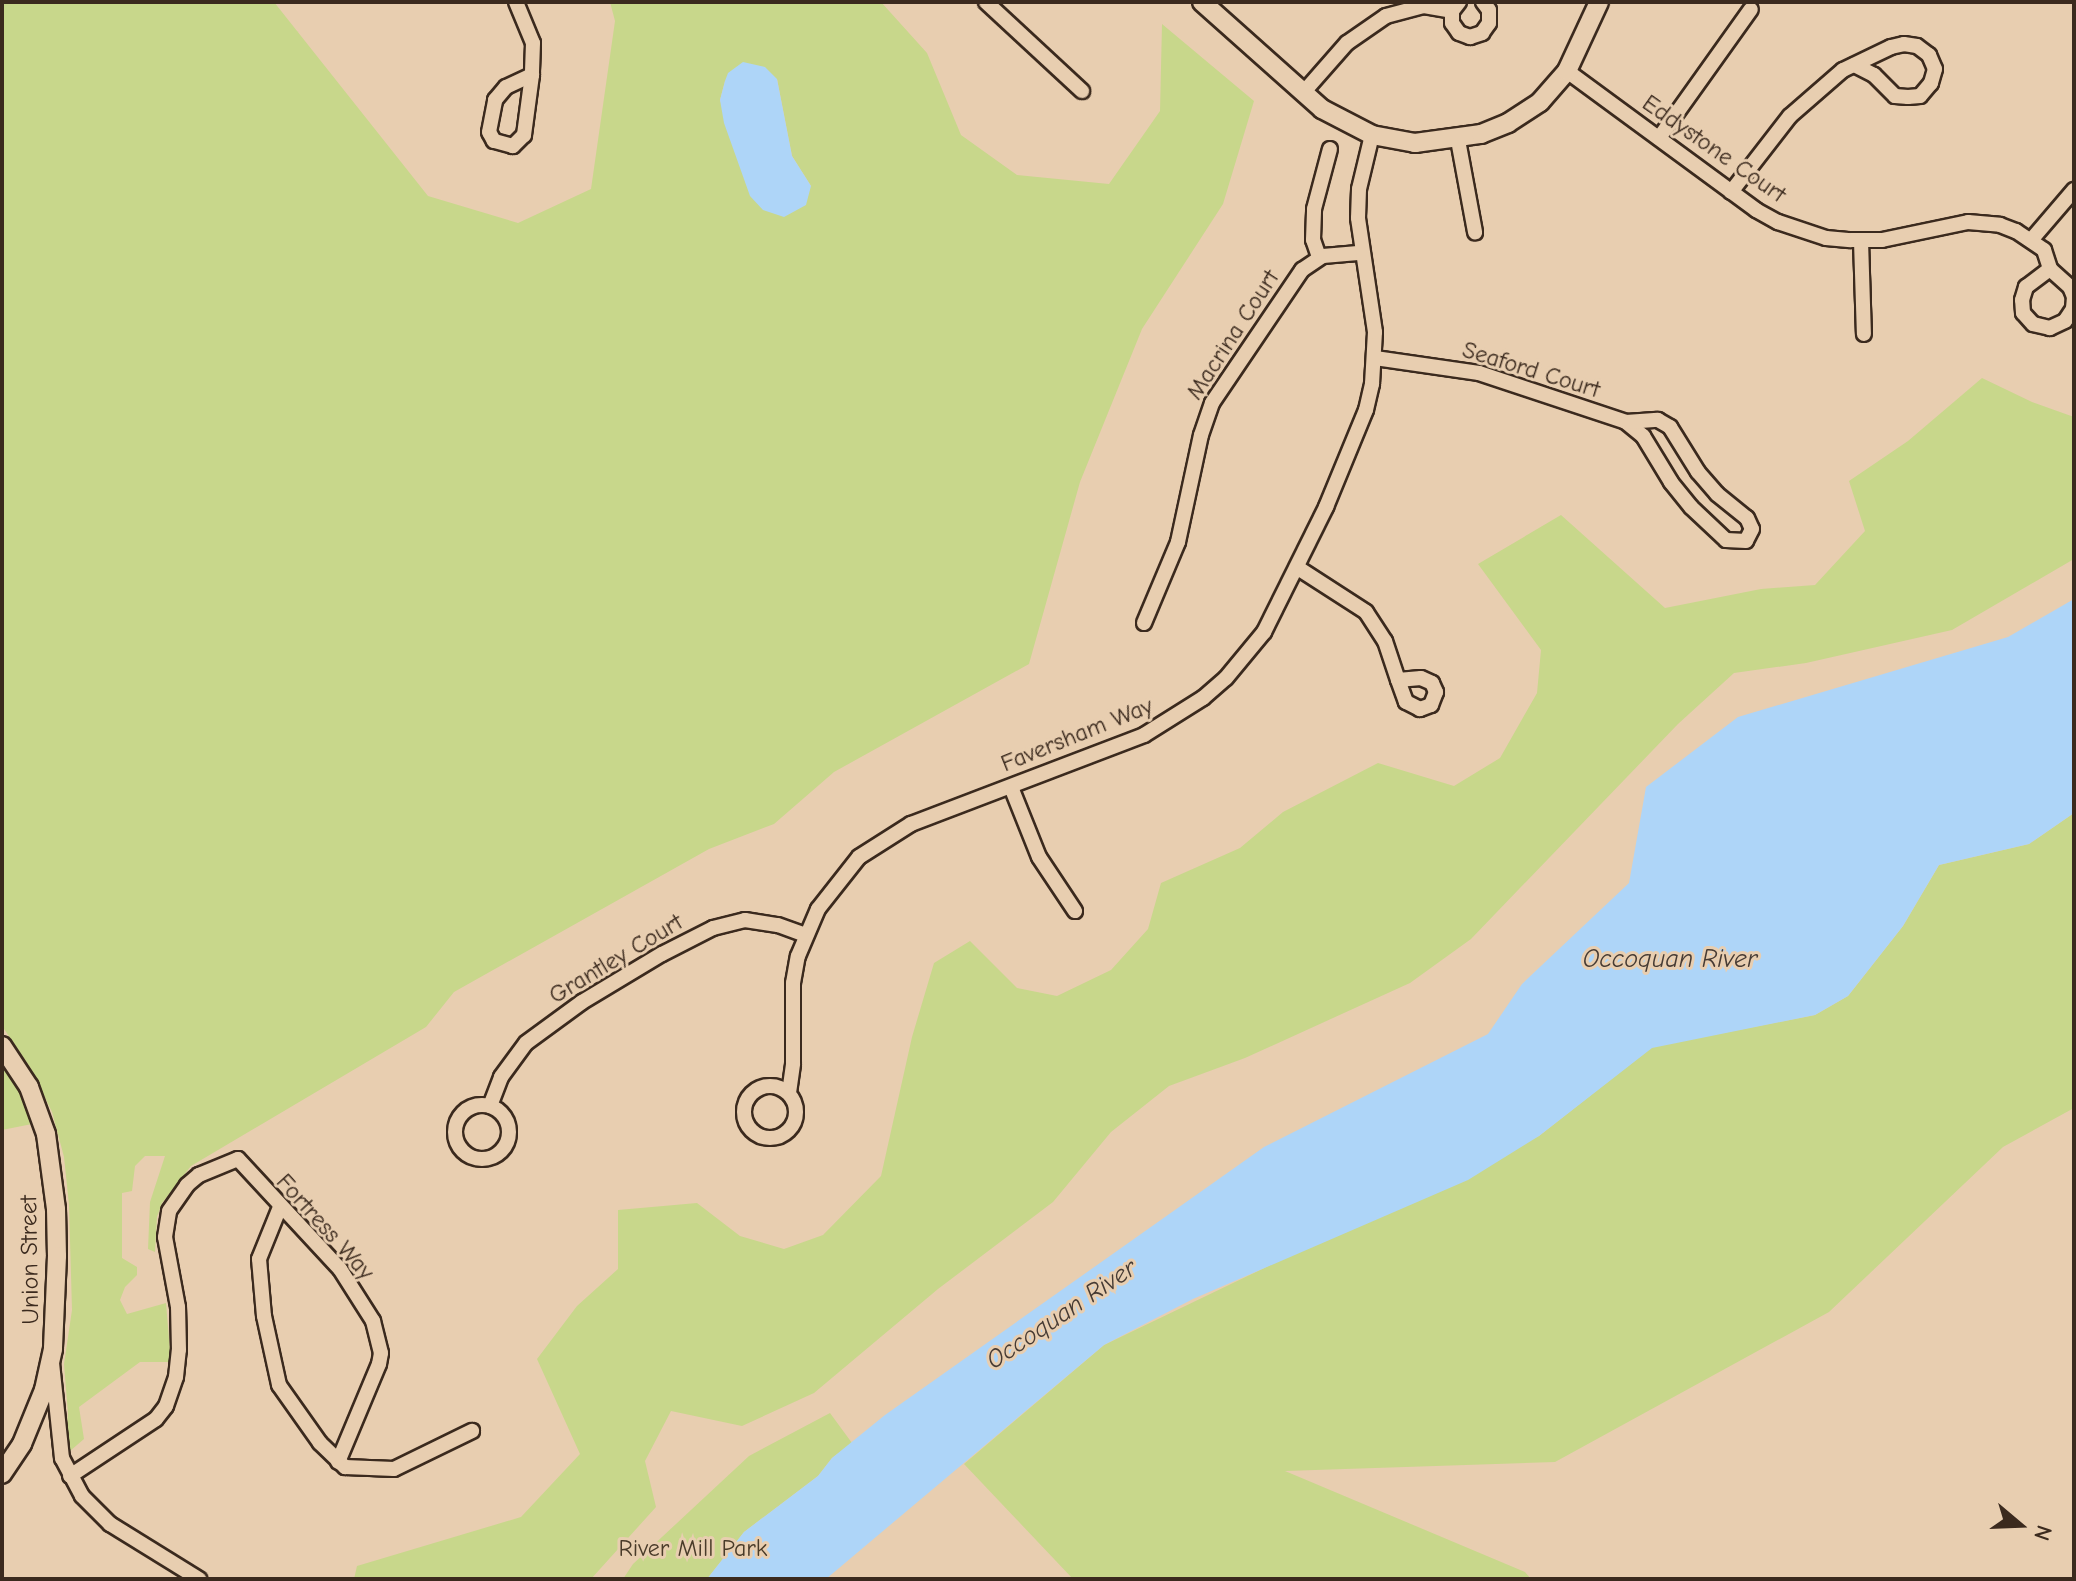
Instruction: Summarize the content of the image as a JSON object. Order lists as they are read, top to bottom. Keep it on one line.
{"streets":{"street":["Eddystone Court","Macrina Court","Seaford Court","Faversham Way","Grantley Court","Fortress Way","Union Street"]},"crossings":[["Seaford Court","Faversham Way"],["Faversham Way","Grantley Court"]],"water":["Occoquan River"],"parks":["River Mill Park"],"north":"right"}
